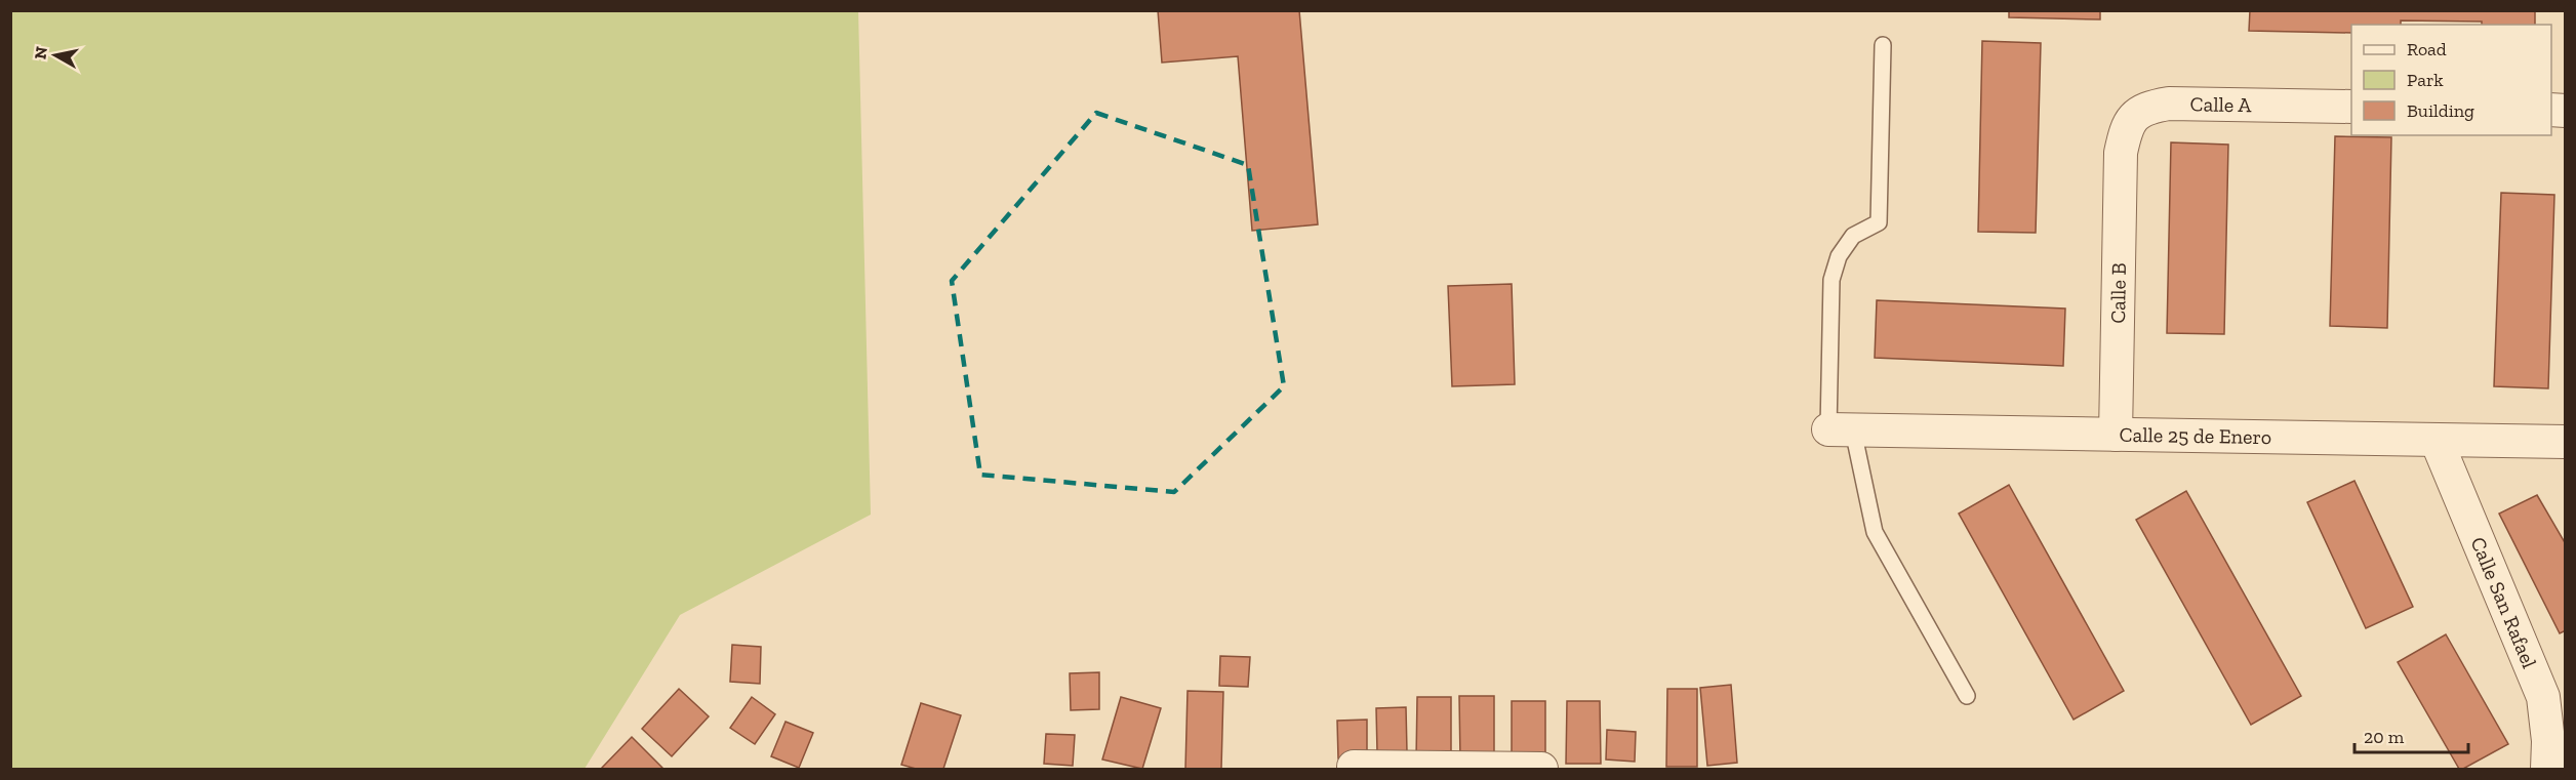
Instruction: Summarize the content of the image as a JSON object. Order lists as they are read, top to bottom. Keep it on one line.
{"streets":{"street":["Calle A","Calle B","Calle 25 de Enero","Calle San Rafael"]},"crossings":[["Calle A","Calle B"],["Calle B","Calle 25 de Enero"],["Calle 25 de Enero","Calle San Rafael"]],"legend":["Road","Park","Building"],"scale_bar":"20 m","north":"left"}
